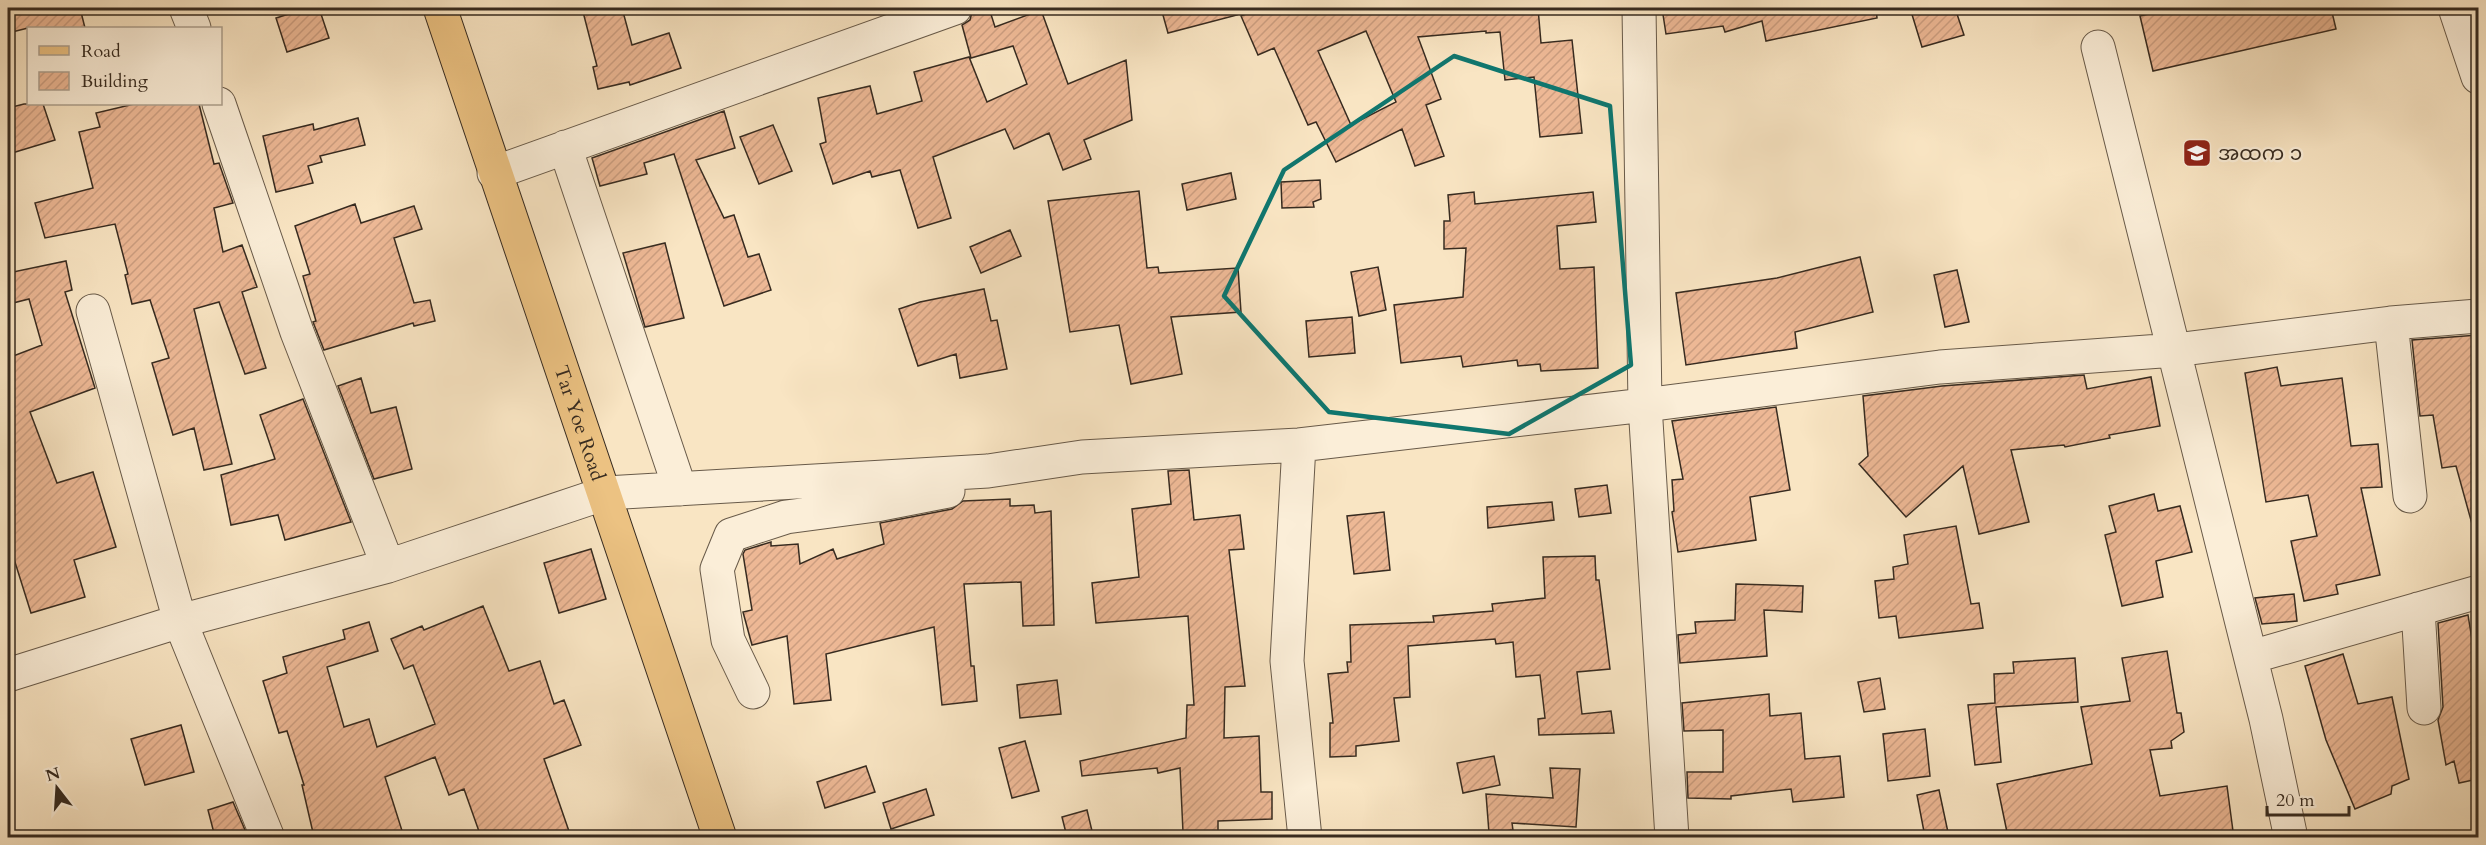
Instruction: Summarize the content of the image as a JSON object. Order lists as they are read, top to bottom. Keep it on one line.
{"streets":{"main road":["Tar Yoe Road"]},"places":{"school or university":["အထက ၁"]},"legend":["Road","Building"],"scale_bar":"20 m","north":"top"}
